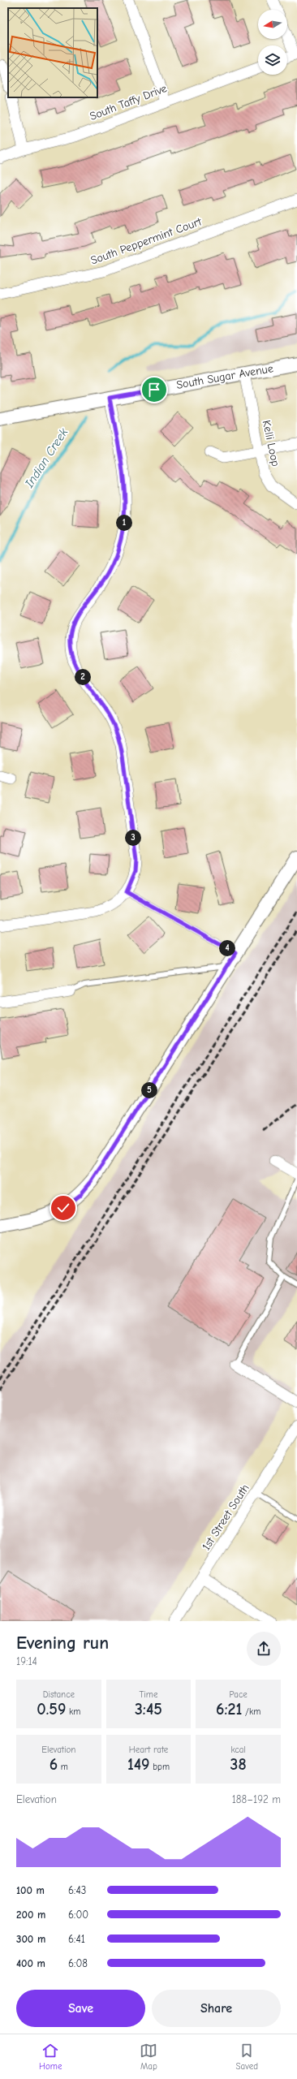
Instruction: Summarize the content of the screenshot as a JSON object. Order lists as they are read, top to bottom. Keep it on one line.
{"streets":{"street":["South Taffy Drive","South Peppermint Court","South Sugar Avenue","Kelli Loop","1st Street South"]},"crossings":[["South Sugar Avenue","Kelli Loop"]],"water":["Indian Creek"],"north":"left","page":{"pins":["1","2","3","4","5"],"heading":["Evening run","19:14"],"stats":[["Distance","0.59 km"],["Time","3:45"],["Pace","6:21 /km"],["Elevation","6 m"],["Heart rate","149 bpm"],["kcal","38"]],"chart":["Elevation","188–192 m"],"list":[{"name":"100 m","note":"6:43"},{"name":"200 m","note":"6:00"},{"name":"300 m","note":"6:41"},{"name":"400 m","note":"6:08"}],"buttons":["Save","Share"],"tabs":["Home","Map","Saved"]}}
